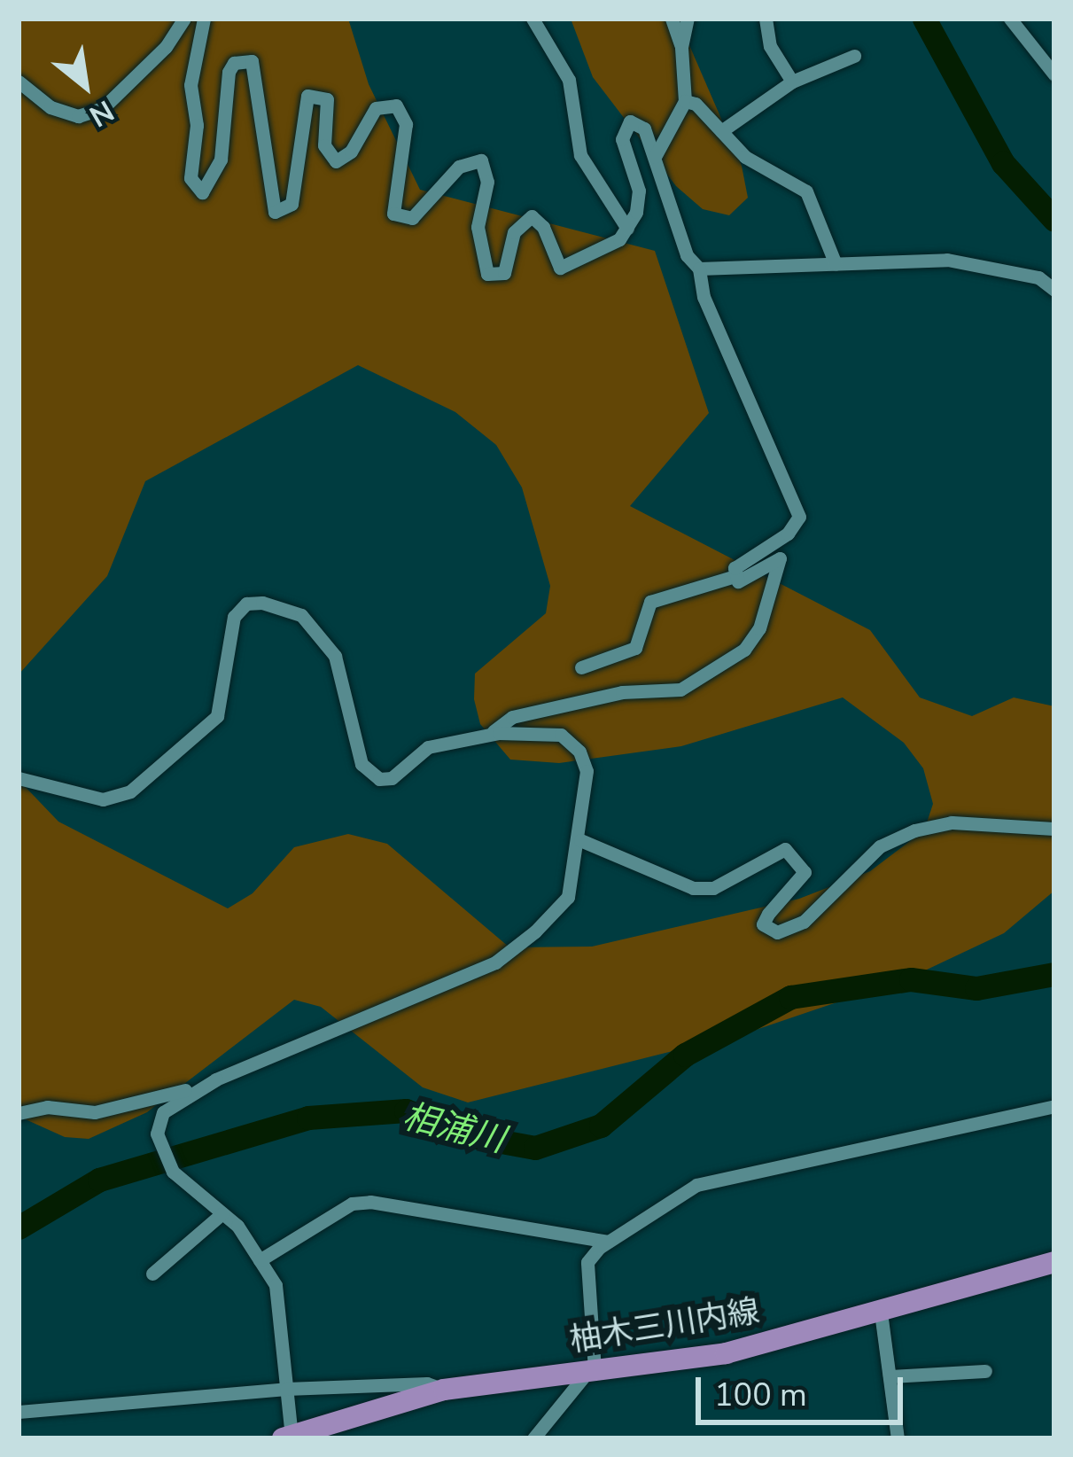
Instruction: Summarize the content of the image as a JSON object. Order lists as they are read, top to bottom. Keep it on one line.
{"streets":{"main road":["柚木三川内線"]},"water":["相浦川"],"scale_bar":"100 m","north":"bottom right"}
